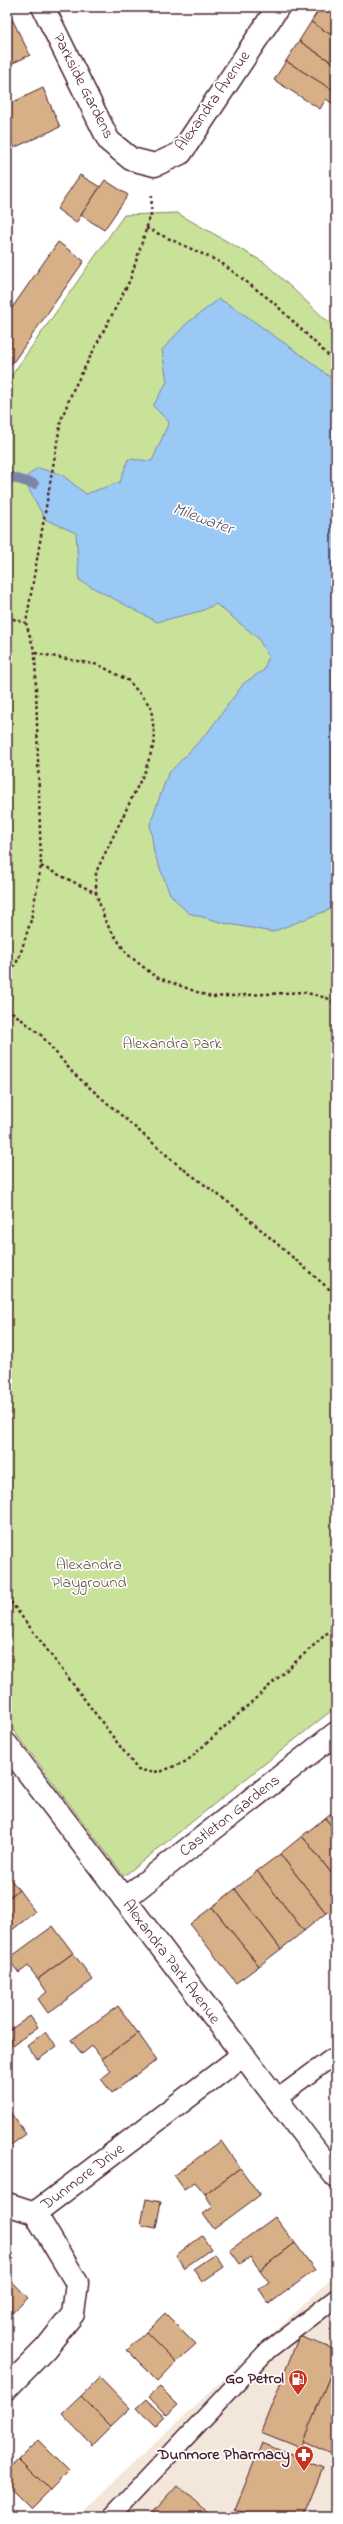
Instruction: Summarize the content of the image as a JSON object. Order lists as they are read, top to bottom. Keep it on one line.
{"streets":{"street":["Parkside Gardens","Alexandra Avenue","Castleton Gardens","Alexandra Park Avenue","Dunmore Drive"]},"crossings":[["Parkside Gardens","Alexandra Avenue"],["Castleton Gardens","Alexandra Park Avenue"],["Alexandra Park Avenue","Dunmore Drive"]],"water":["Milewater"],"parks":["Alexandra Park","Alexandra Playground"],"places":{"fuel station":["Go Petrol"],"pharmacy":["Dunmore Pharmacy"]}}
